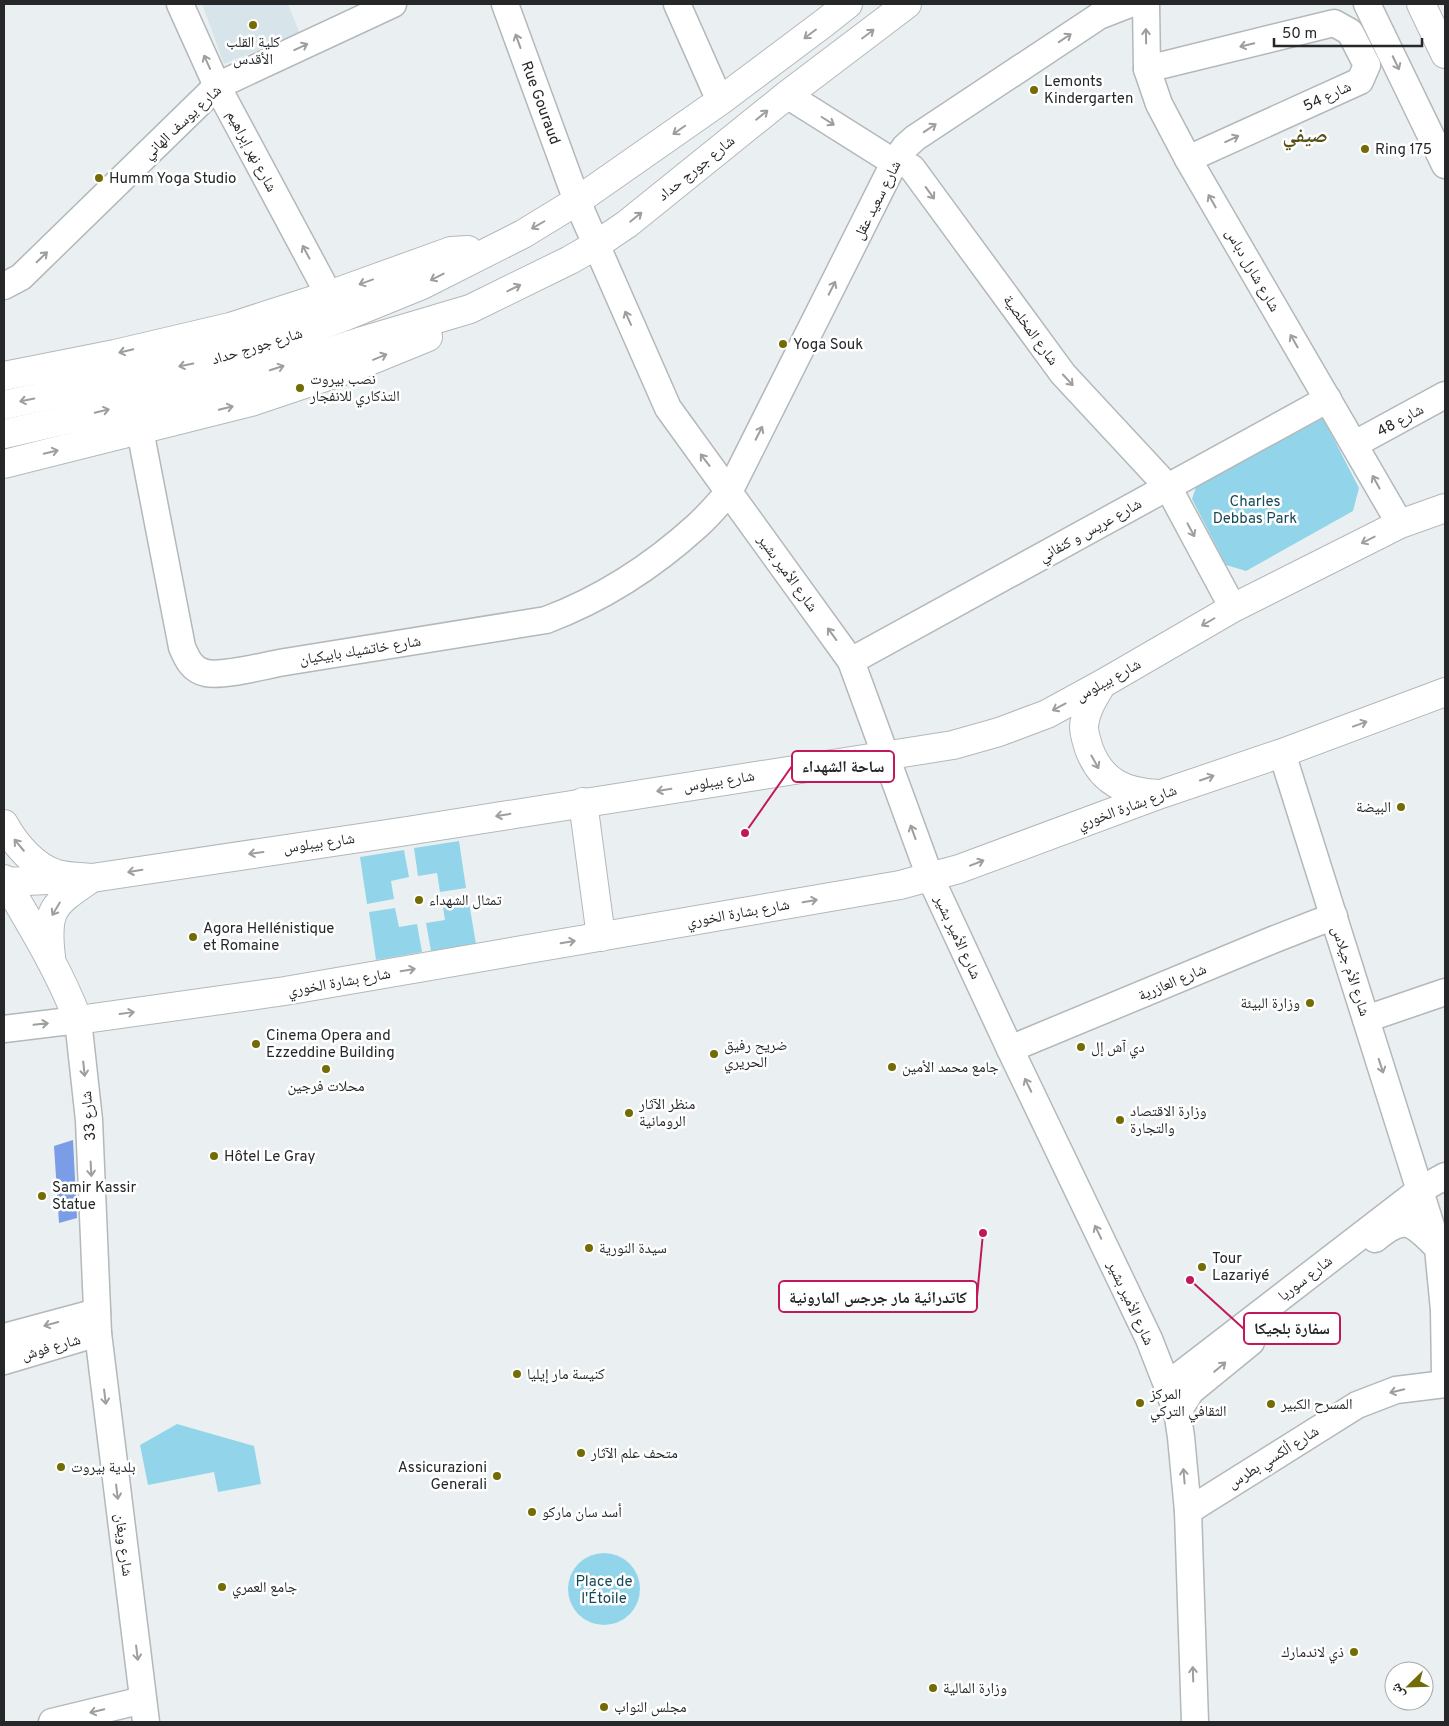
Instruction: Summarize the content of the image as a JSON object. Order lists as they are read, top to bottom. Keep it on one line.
{"streets":{"main road":["شارع جورج حداد","شارع بيبلوس","شارع بشارة الخوري","شارع 33"],"street":["شارع 54","Rue Gouraud","شارع يوسف الهاني","شارع نهر إبراهيم","شارع سعيد عقل","شارع شارل دباس","شارع المخلصية","شارع 48","شارع عريس و كنفاني","شارع الأمير بشير","شارع خاتشيك بابيكيان","شارع الأم جيلاس","شارع العازرية","شارع سوريا","شارع فوش","شارع ألكسي بطرس","شارع ويغان"]},"crossings":[["شارع 54","شارع شارل دباس"],["Rue Gouraud","شارع جورج حداد"],["Rue Gouraud","شارع الأمير بشير"],["شارع يوسف الهاني","شارع نهر إبراهيم"],["شارع نهر إبراهيم","شارع جورج حداد"],["شارع جورج حداد","شارع المخلصية"],["شارع جورج حداد","شارع الأمير بشير"],["شارع جورج حداد","شارع خاتشيك بابيكيان"],["شارع سعيد عقل","شارع المخلصية"],["شارع سعيد عقل","شارع الأمير بشير"],["شارع سعيد عقل","شارع خاتشيك بابيكيان"],["شارع شارل دباس","شارع 48"],["شارع شارل دباس","شارع عريس و كنفاني"],["شارع شارل دباس","شارع بيبلوس"],["شارع المخلصية","شارع عريس و كنفاني"],["شارع المخلصية","شارع بيبلوس"],["شارع عريس و كنفاني","شارع الأمير بشير"],["شارع الأمير بشير","شارع خاتشيك بابيكيان"],["شارع الأمير بشير","شارع بيبلوس"],["شارع الأمير بشير","شارع بشارة الخوري"],["شارع الأمير بشير","شارع العازرية"],["شارع الأمير بشير","شارع سوريا"],["شارع الأمير بشير","شارع ألكسي بطرس"],["شارع بشارة الخوري","شارع الأم جيلاس"],["شارع بشارة الخوري","شارع 33"],["شارع الأم جيلاس","شارع العازرية"],["شارع الأم جيلاس","شارع سوريا"],["شارع 33","شارع فوش"],["شارع 33","شارع ويغان"]],"one_way":["شارع يوسف الهاني","شارع نهر إبراهيم","شارع سعيد عقل","شارع المخلصية","شارع الأمير بشير","شارع بيبلوس","شارع بشارة الخوري","شارع 33","شارع ألكسي بطرس","شارع ويغان"],"districts":["صيفي"],"parks":["Charles Debbas Park","Place de l'Étoile"],"places":["كلية القلب الأقدس","Lemonts Kindergarten","Ring 175","Humm Yoga Studio","Yoga Souk","نصب بيروت التذكاري للانفجار","البيضة","ساحة الشهداء","تمثال الشهداء","Agora Hellénistique et Romaine","وزارة البيئة","Cinema Opera and Ezzeddine Building","دي آش إل","ضريح رفيق الحريري","جامع محمد الأمين","محلات فرجين","منظر الآثار الرومانية","وزارة الاقتصاد والتجارة","Hôtel Le Gray","Samir Kassir Statue","كاتدرائية مار جرجس المارونية","سيدة النورية","Tour Lazariyé","سفارة بلجيكا","كنيسة مار إيليا","المركز الثقافي التركي","المسرح الكبير","متحف علم الآثار","بلدية بيروت","Assicurazioni Generali","أسد سان ماركو","جامع العمري","ذي لاندمارك","وزارة المالية","مجلس النواب"],"scale_bar":"50 m","north":"bottom left"}
